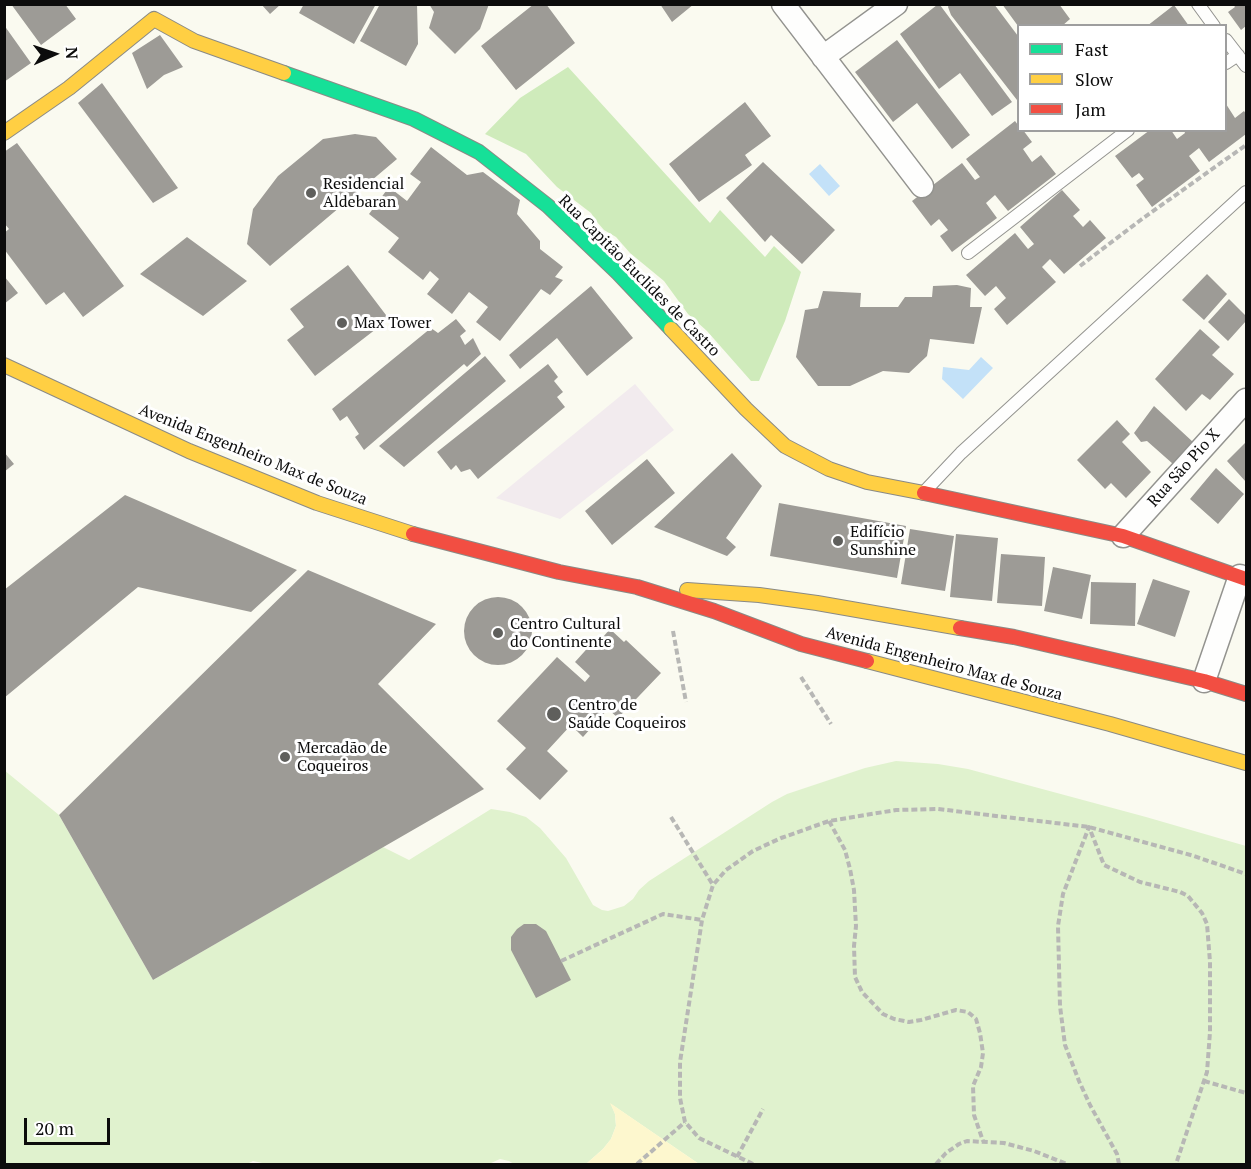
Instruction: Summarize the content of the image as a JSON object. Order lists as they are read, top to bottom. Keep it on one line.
{"streets":{"main road":["Rua Capitão Euclides de Castro","Avenida Engenheiro Max de Souza"],"street":["Rua São Pio X"]},"crossings":[["Rua Capitão Euclides de Castro","Rua São Pio X"]],"places":["Residencial Aldebaran","Max Tower","Edifício Sunshine","Centro Cultural do Continente","Centro de Saúde Coqueiros","Mercadão de Coqueiros"],"legend":["Fast","Slow","Jam"],"scale_bar":"20 m","north":"right"}
